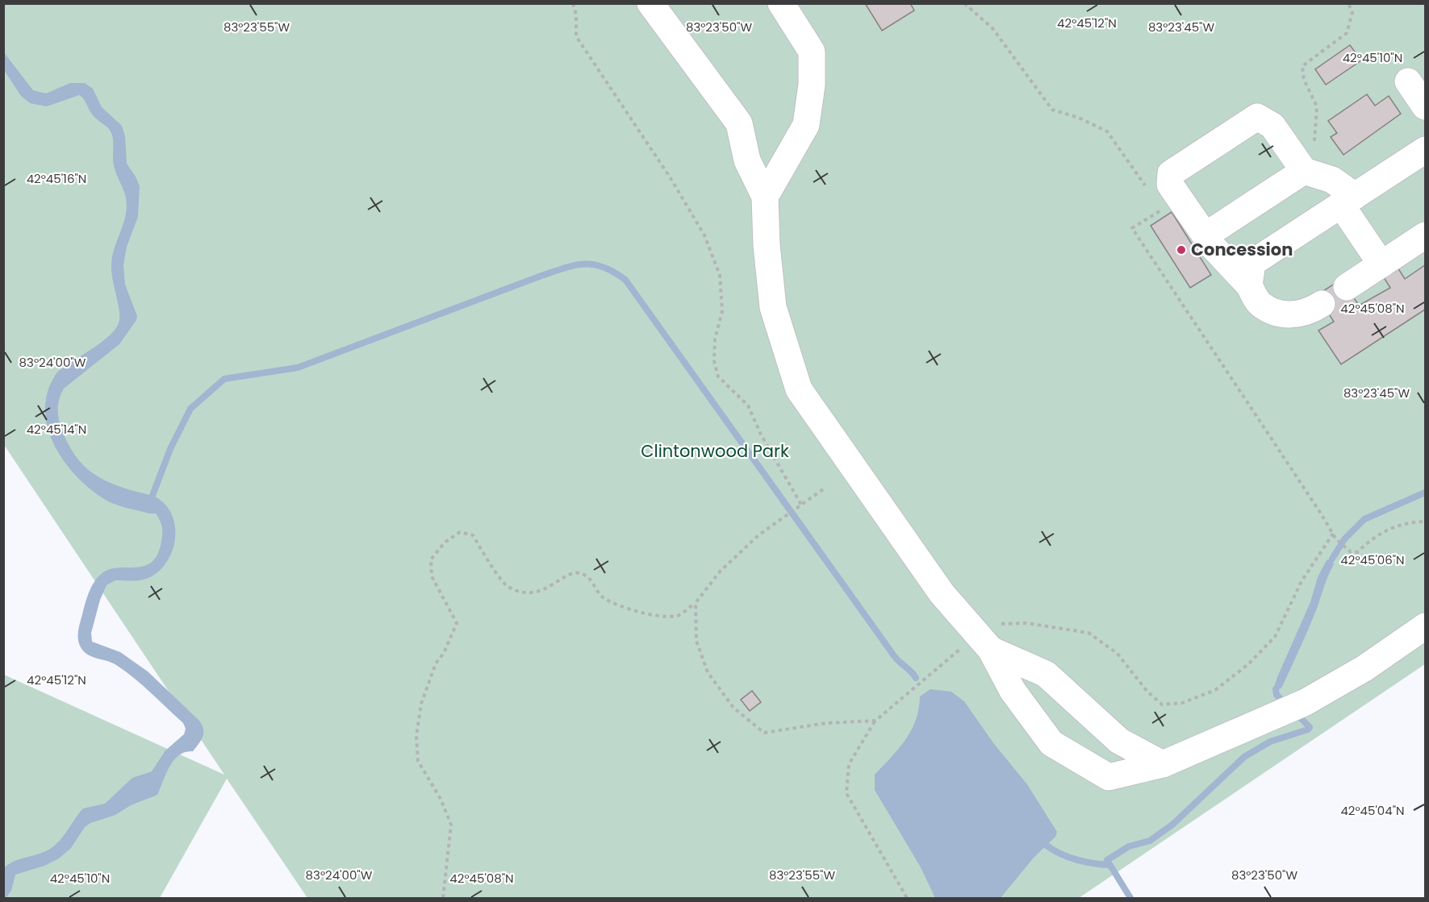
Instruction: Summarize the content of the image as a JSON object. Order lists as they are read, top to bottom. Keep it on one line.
{"parks":["Clintonwood Park"],"places":["Concession"],"coordinates":["42°45'12\"N","83°23'55\"W","83°23'50\"W","83°23'45\"W","42°45'10\"N","42°45'16\"N","42°45'08\"N","83°24'00\"W","42°45'14\"N","42°45'06\"N","42°45'04\"N"]}
